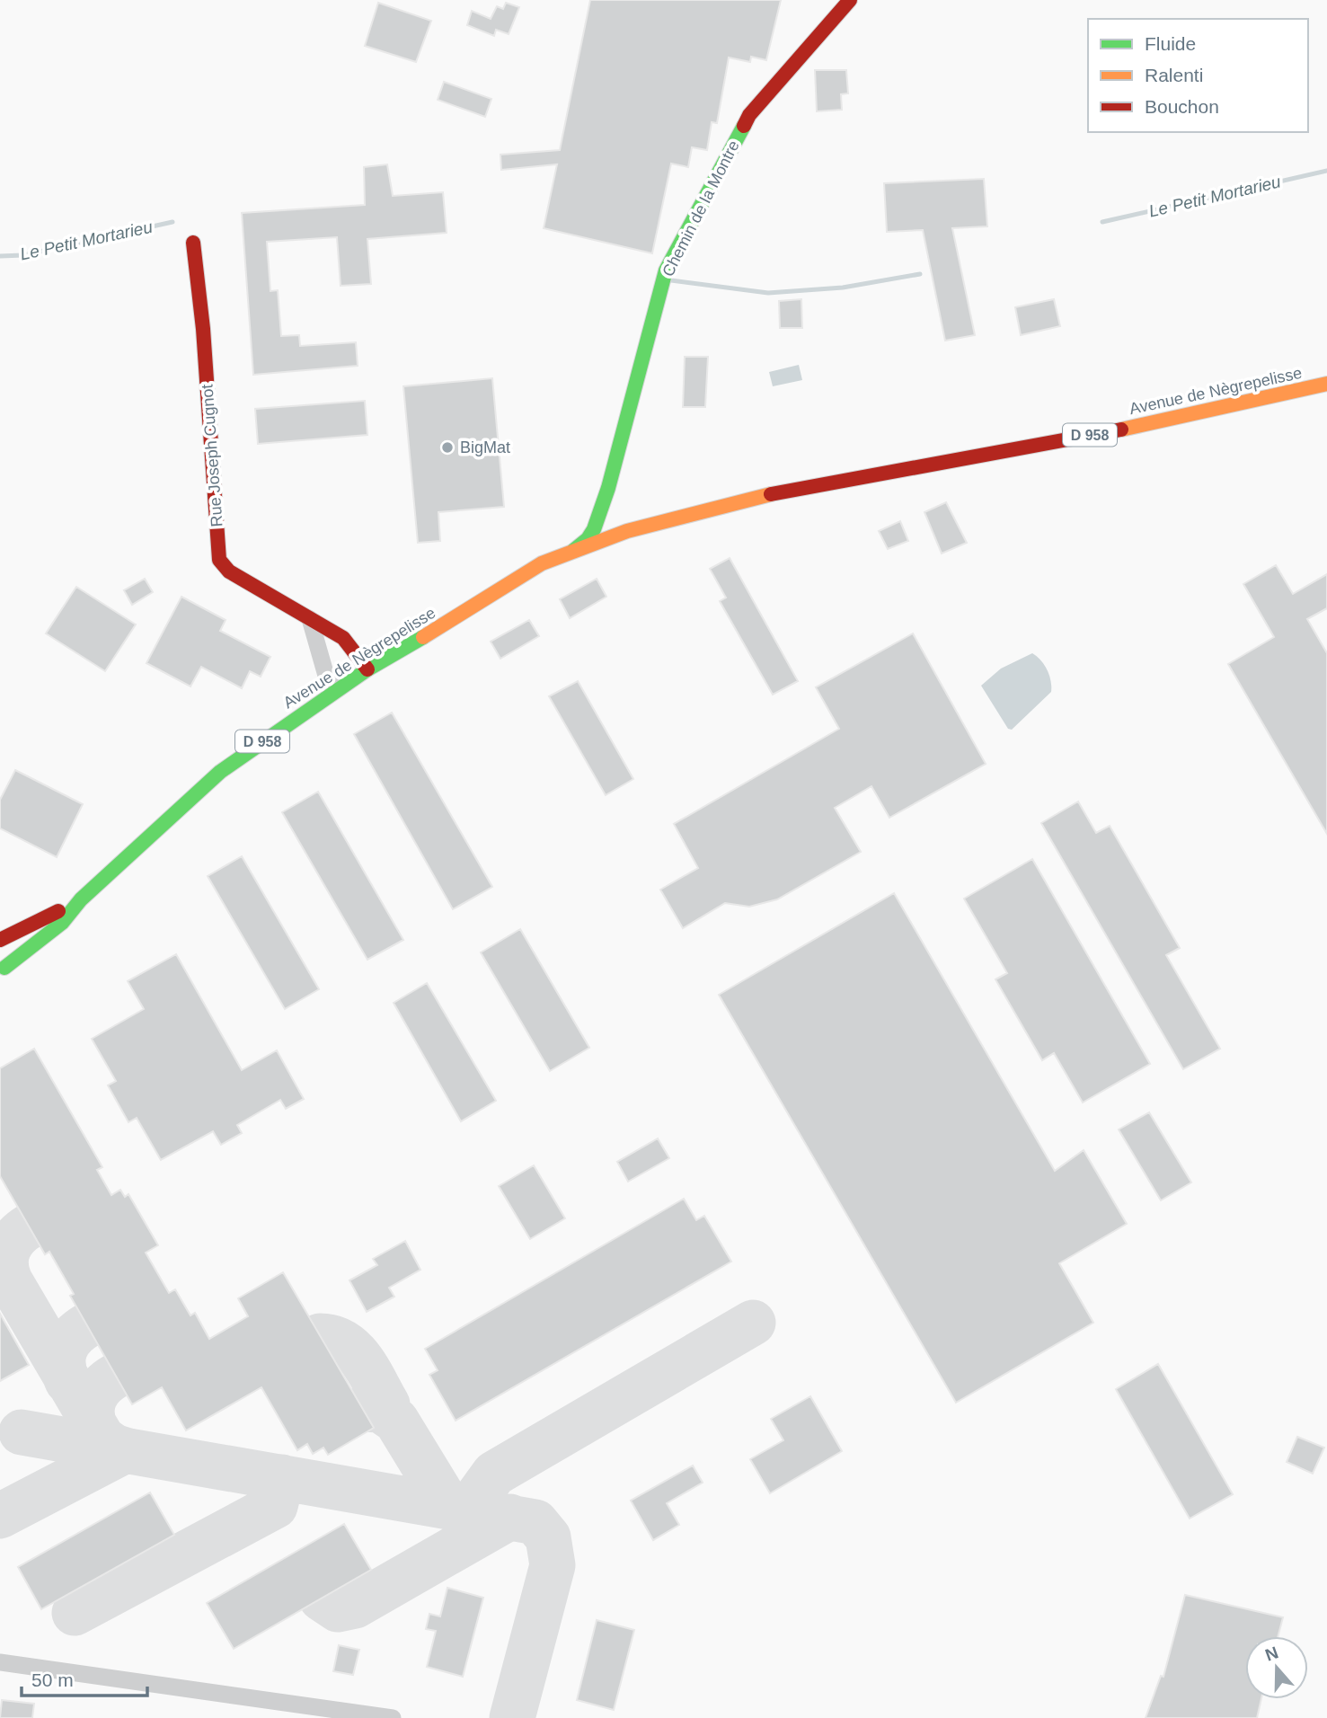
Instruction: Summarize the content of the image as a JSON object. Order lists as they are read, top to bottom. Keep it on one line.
{"streets":{"main road":["Chemin de la Montre","Avenue de Nègrepelisse","D 958","Rue Joseph Cugnot"]},"crossings":[["Chemin de la Montre","Avenue de Nègrepelisse"],["Avenue de Nègrepelisse","Rue Joseph Cugnot"]],"water":["Le Petit Mortarieu"],"places":["BigMat"],"legend":["Fluide","Ralenti","Bouchon"],"scale_bar":"50 m","north":"top"}
